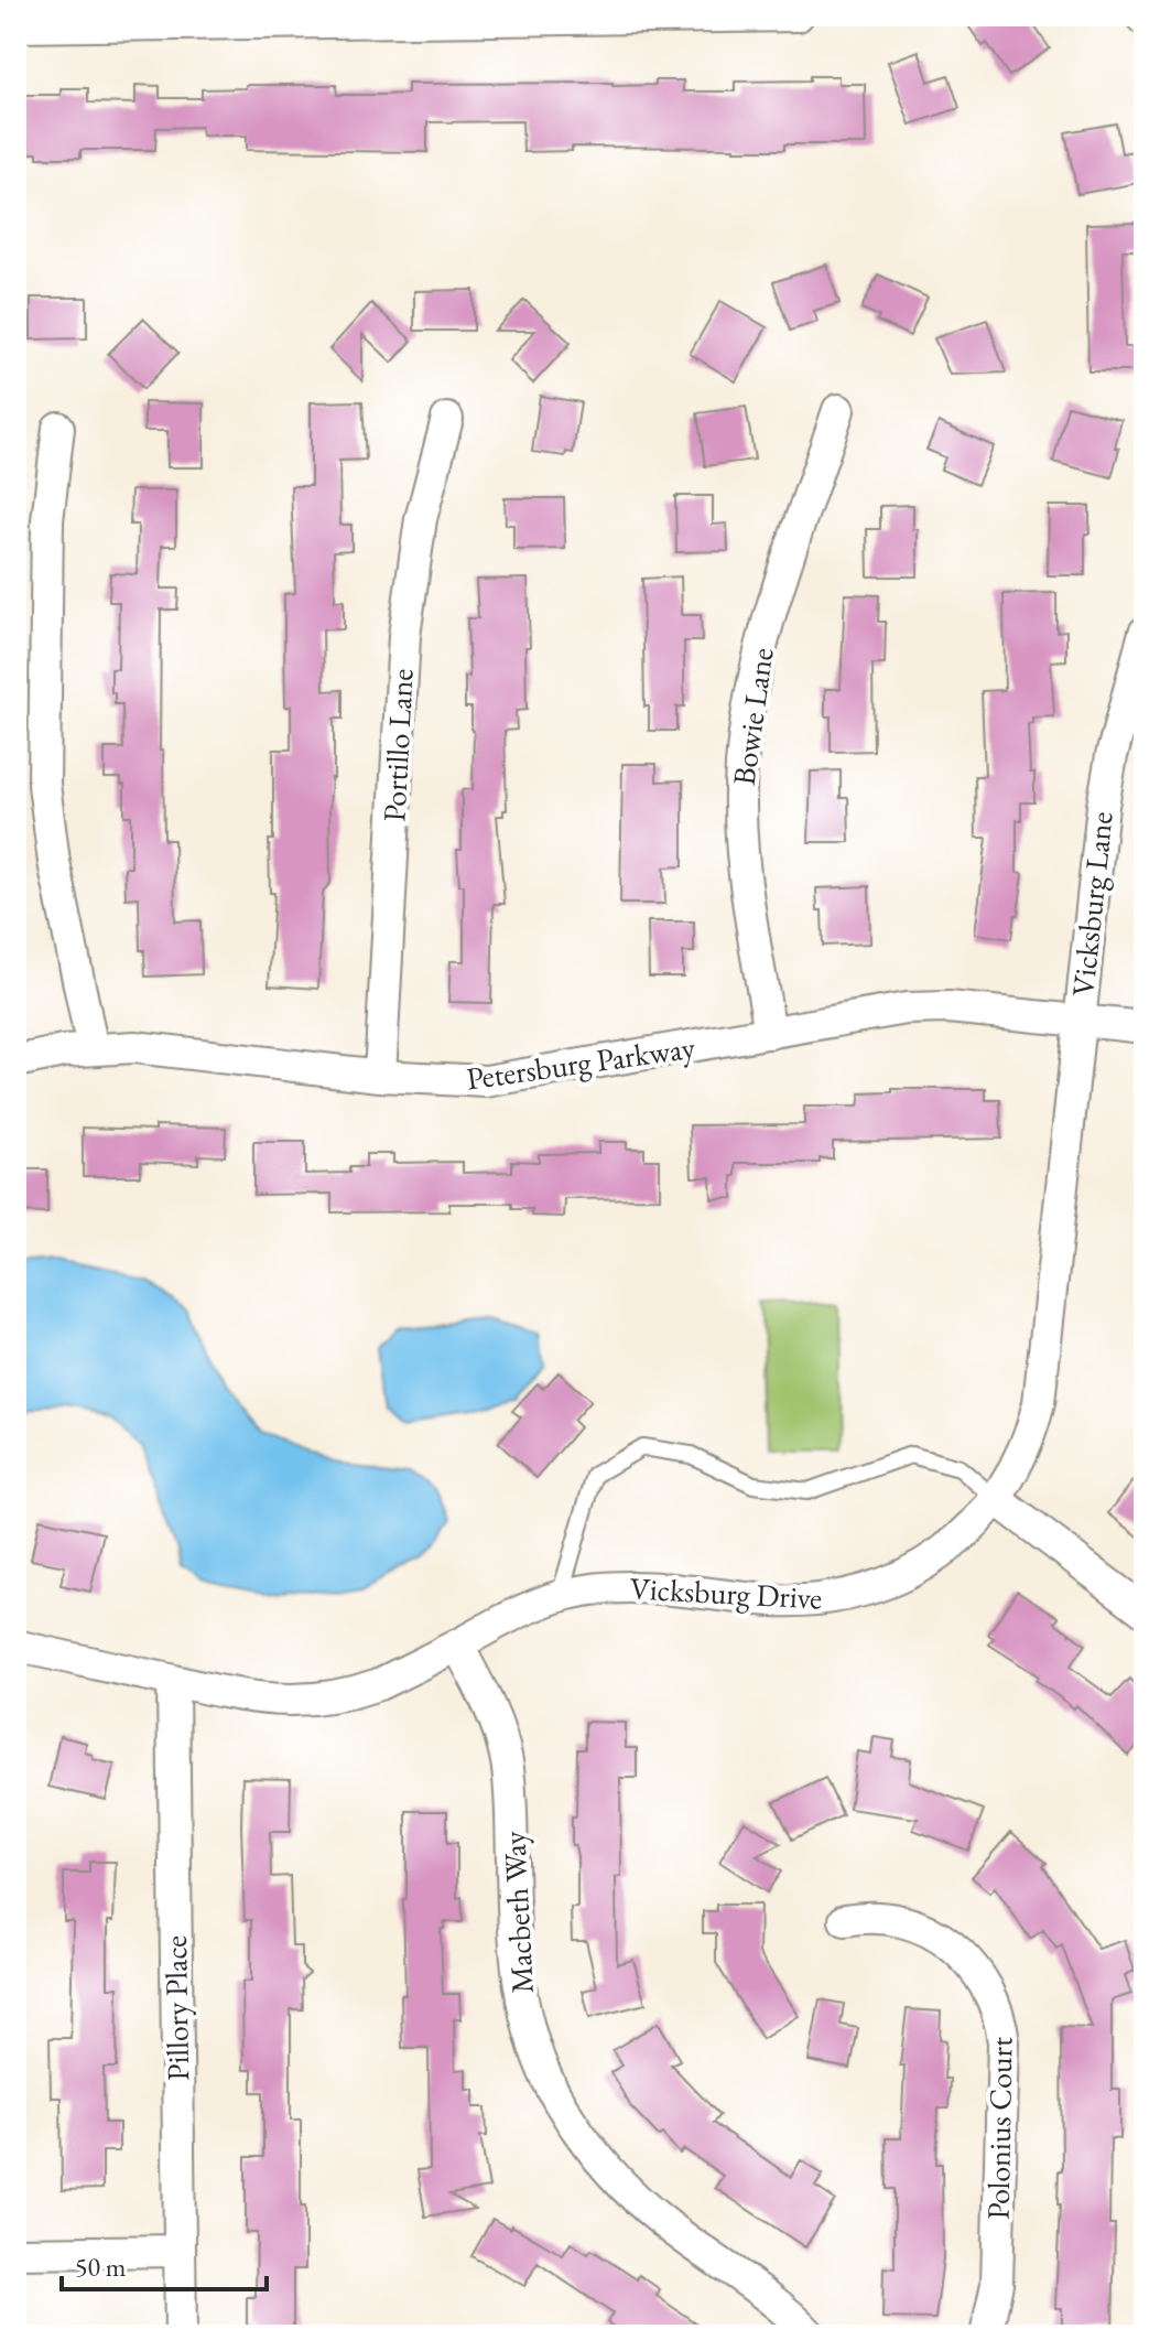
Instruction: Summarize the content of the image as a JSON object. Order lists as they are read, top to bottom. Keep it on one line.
{"streets":{"street":["Bowie Lane","Portillo Lane","Vicksburg Lane","Petersburg Parkway","Vicksburg Drive","Macbeth Way","Pillory Place","Polonius Court"]},"crossings":[["Bowie Lane","Petersburg Parkway"],["Portillo Lane","Petersburg Parkway"],["Vicksburg Lane","Petersburg Parkway"],["Vicksburg Lane","Vicksburg Drive"],["Petersburg Parkway","Vicksburg Drive"],["Vicksburg Drive","Macbeth Way"],["Vicksburg Drive","Pillory Place"]],"scale_bar":"50 m"}
